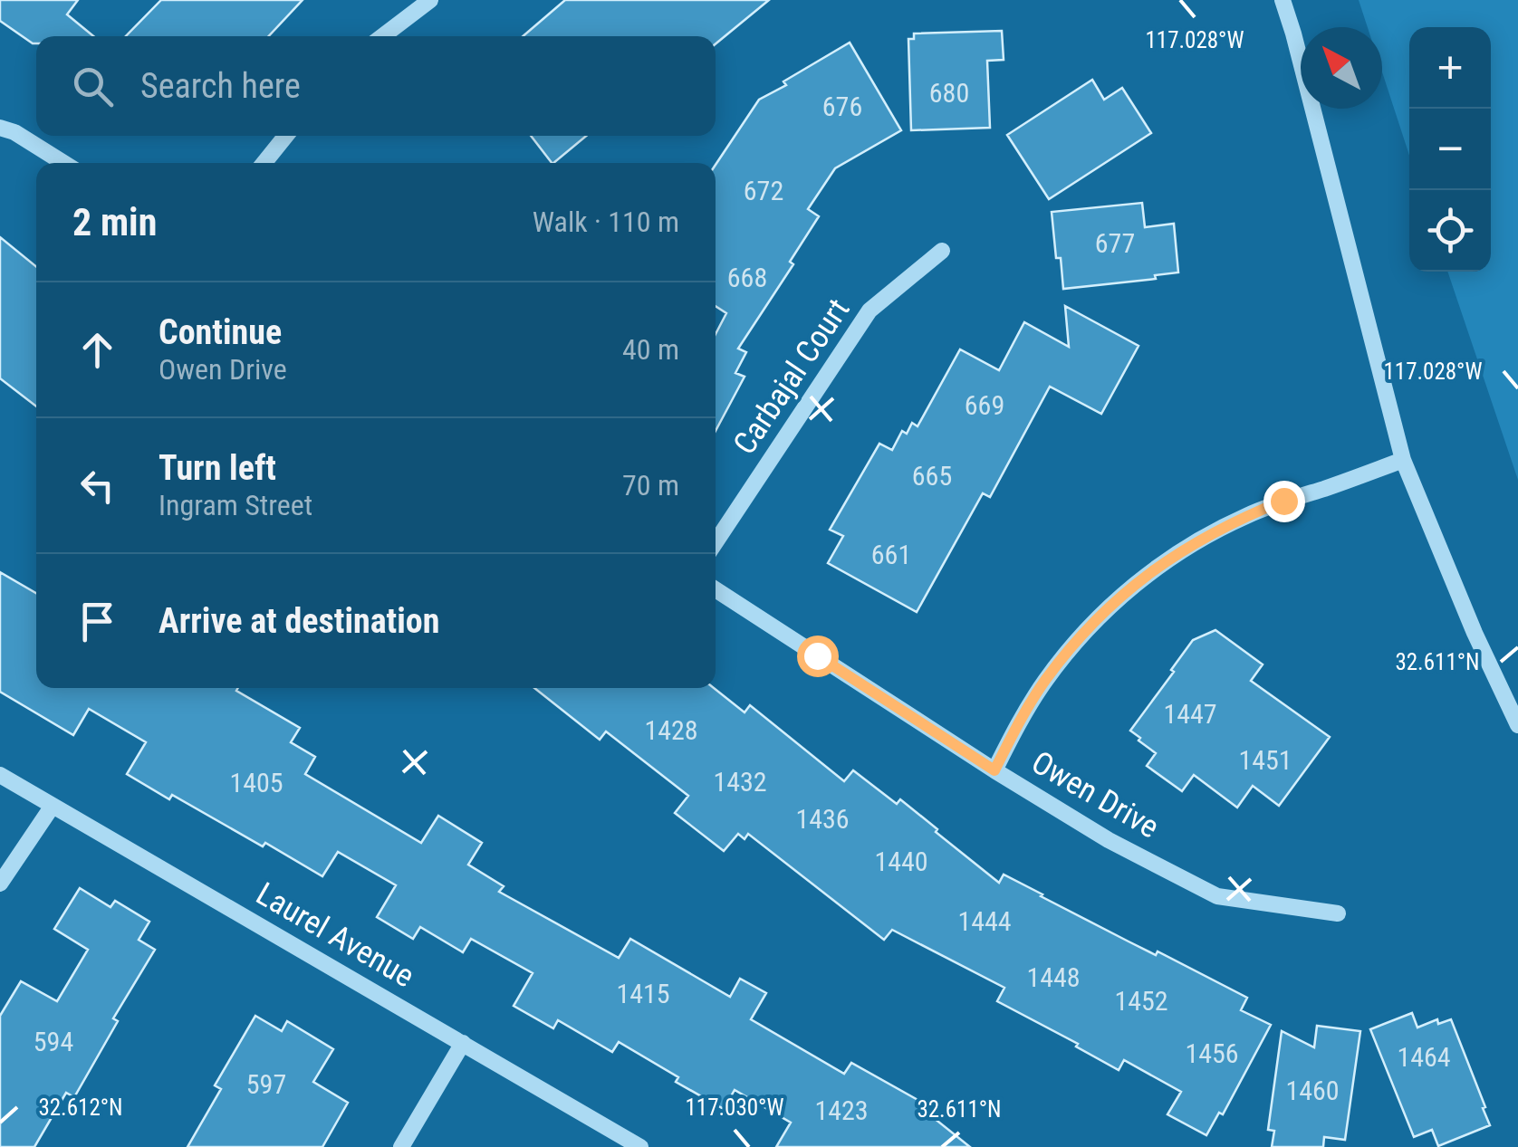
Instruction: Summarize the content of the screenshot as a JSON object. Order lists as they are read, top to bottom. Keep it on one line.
{"streets":{"street":["Carbajal Court","Owen Drive","Laurel Avenue"]},"house_numbers":["680","676","672","677","668","669","665","661","1447","1428","1451","1432","1405","1436","1440","1444","1448","1415","1452","594","1456","1464","597","1460","1423"],"north":"top left","page":{"map_buttons":["+","−"],"search":"Search here","heading":["2 min","Walk · 110 m"],"list":[["Continue","Owen Drive","40 m"],["Turn left","Ingram Street","70 m"],"Arrive at destination"]},"coordinates":["117.028°W","32.611°N","117.030°W","32.612°N"]}
